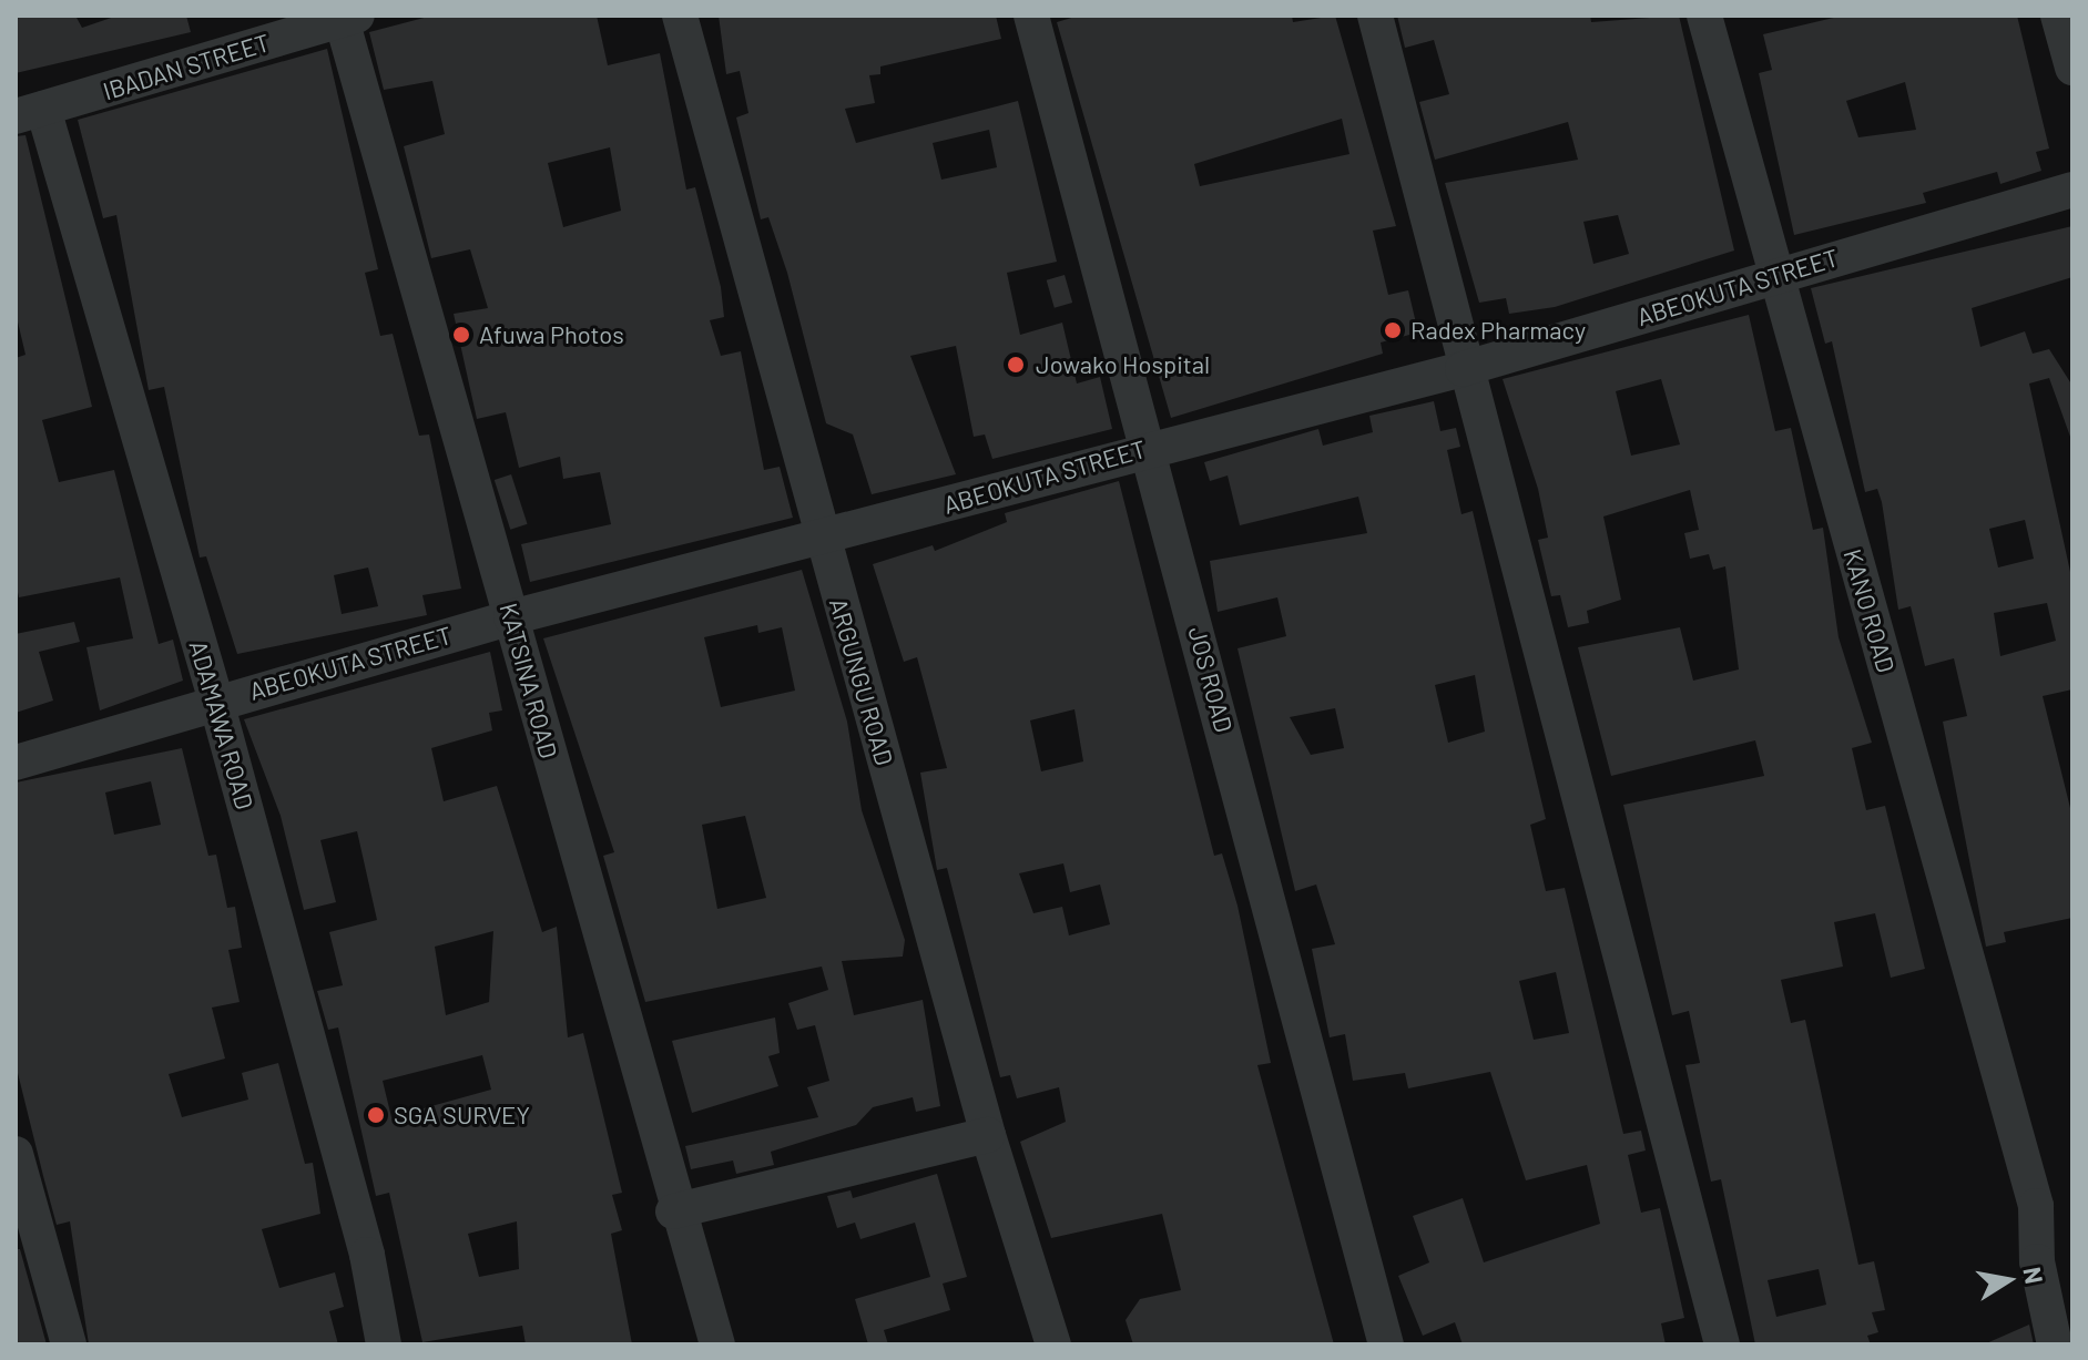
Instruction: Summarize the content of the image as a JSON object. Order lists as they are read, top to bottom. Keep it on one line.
{"streets":{"street":["IBADAN STREET","ABEOKUTA STREET","KANO ROAD","JOS ROAD","KATSINA ROAD","ARGUNGU ROAD","ADAMAWA ROAD"]},"crossings":[["IBADAN STREET","KATSINA ROAD"],["IBADAN STREET","ADAMAWA ROAD"],["ABEOKUTA STREET","KANO ROAD"],["ABEOKUTA STREET","JOS ROAD"],["ABEOKUTA STREET","KATSINA ROAD"],["ABEOKUTA STREET","ARGUNGU ROAD"],["ABEOKUTA STREET","ADAMAWA ROAD"]],"places":["Radex Pharmacy","Afuwa Photos","Jowako Hospital","SGA SURVEY"],"north":"right"}
